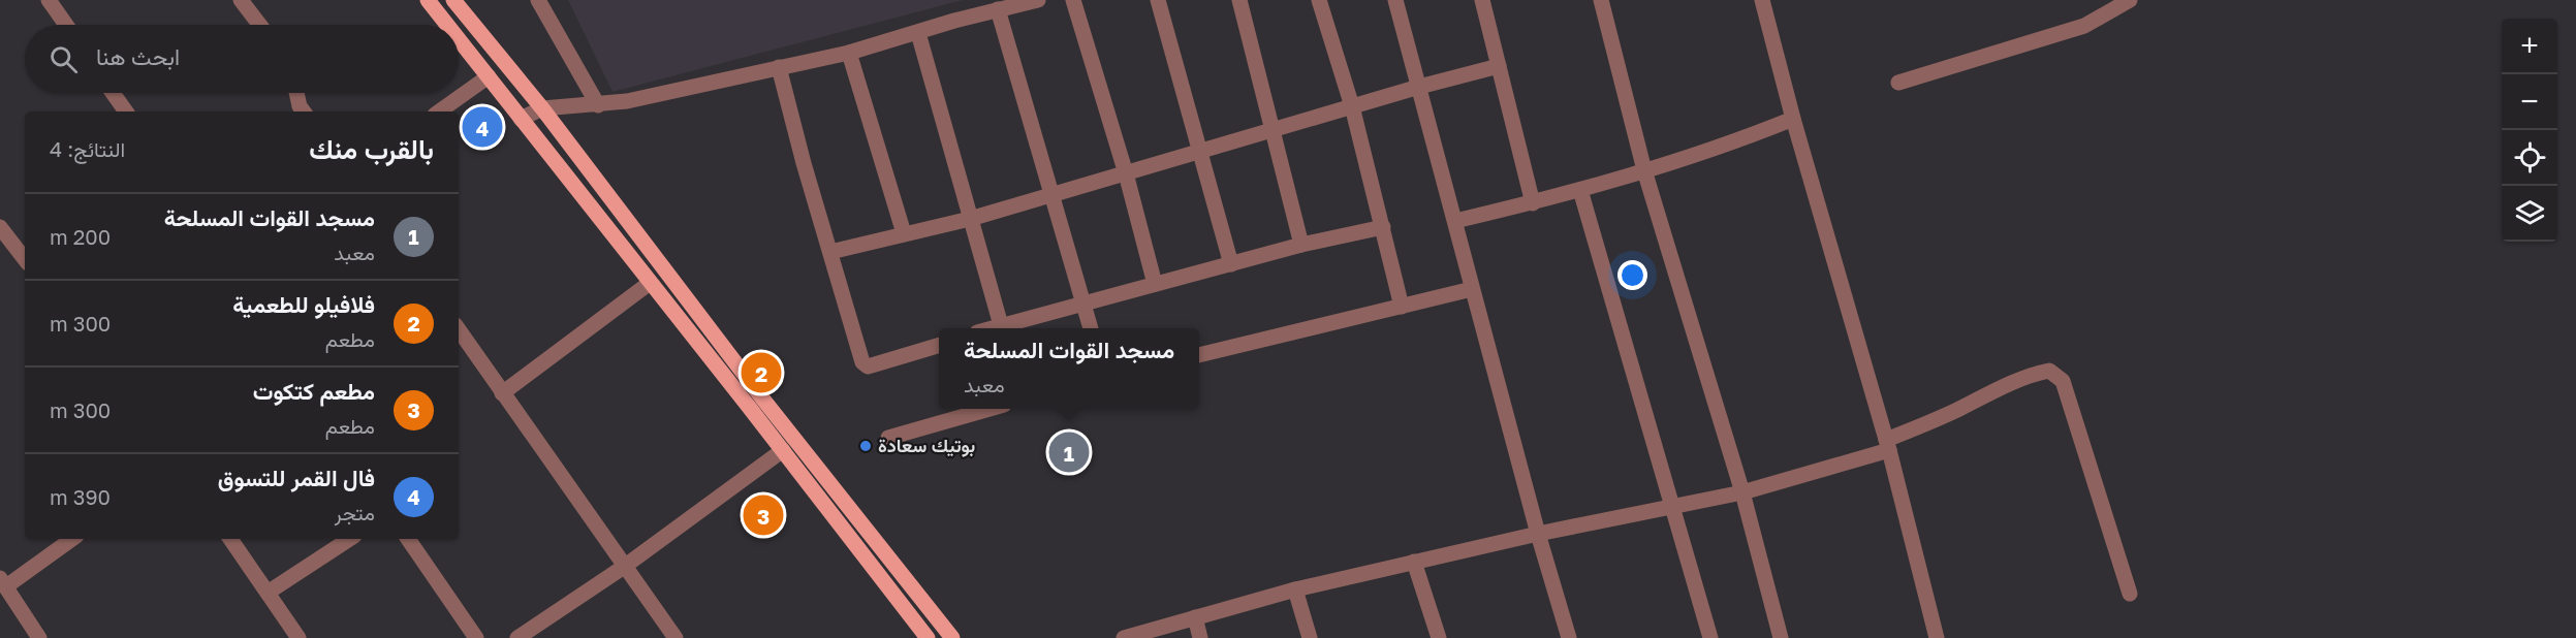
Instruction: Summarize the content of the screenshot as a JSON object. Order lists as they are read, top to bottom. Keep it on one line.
{"places":["بوتيك سعادة"],"page":{"map_buttons":["+","−"],"search":"ابحث هنا","pins":["4","2","1","3"],"heading":["بالقرب منك","النتائج: 4"],"list":[{"mark":"1","name":"مسجد القوات المسلحة","note":"معبد","value":"200 m"},{"mark":"2","name":"فلافيلو للطعمية","note":"مطعم","value":"300 m"},{"mark":"3","name":"مطعم كتكوت","note":"مطعم","value":"300 m"},{"mark":"4","name":"فال القمر للتسوق","note":"متجر","value":"390 m"}],"popup":["مسجد القوات المسلحة","معبد"]}}
